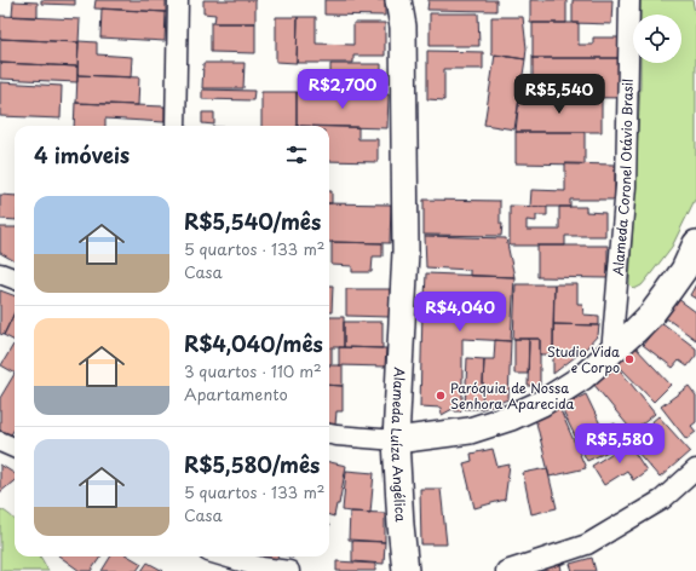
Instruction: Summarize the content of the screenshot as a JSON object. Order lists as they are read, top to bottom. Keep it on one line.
{"streets":{"street":["Alameda Coronel Otávio Brasil","Alameda Luíza Angélica"]},"places":["Studio Vida e Corpo","Paróquia de Nossa Senhora Aparecida"],"page":{"price":["R$2,700","R$5,540","R$4,040","R$5,580"],"heading":"4 imóveis","list":[{"name":"R$5,540/mês","note":"5 quartos · 133 m² · Casa"},{"name":"R$4,040/mês","note":"3 quartos · 110 m² · Apartamento"},{"name":"R$5,580/mês","note":"5 quartos · 133 m² · Casa"}]}}
